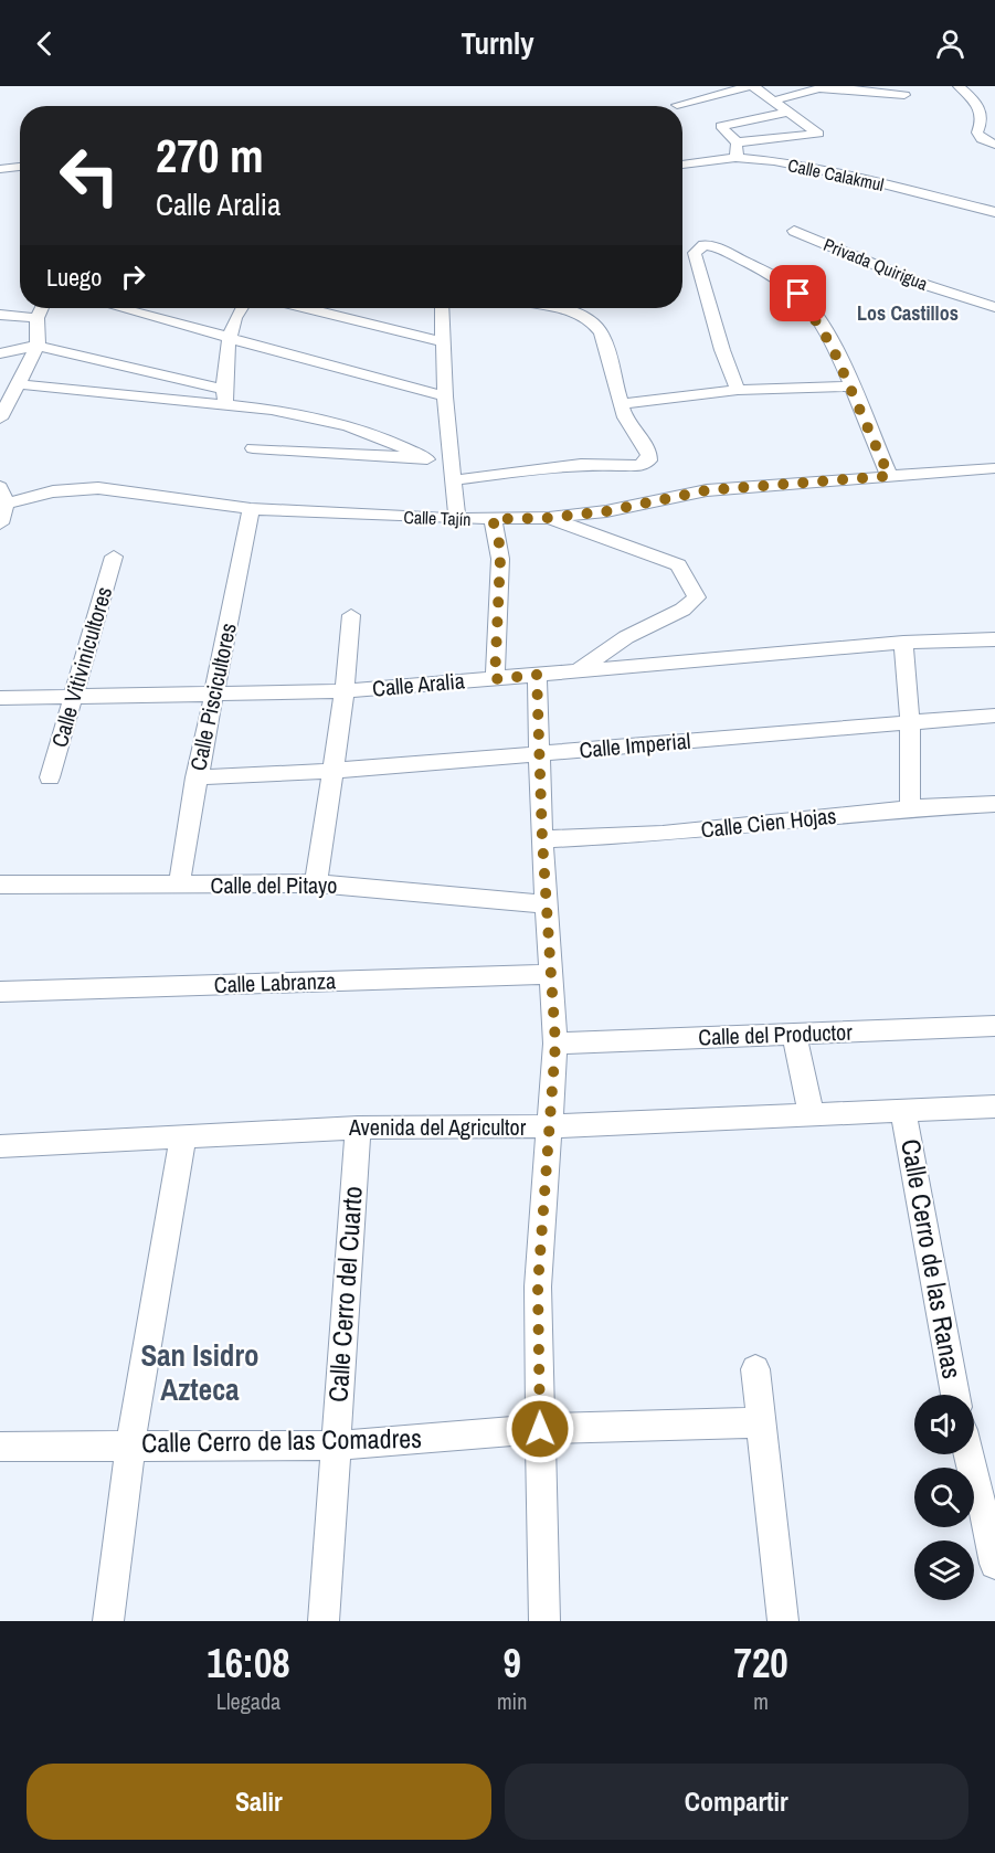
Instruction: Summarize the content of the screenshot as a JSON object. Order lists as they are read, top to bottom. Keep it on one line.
{"streets":{"street":["Calle Calakmul","Privada Quirigua","Calle Tajín","Calle Vitivinicultores","Calle Aralia","Calle Piscicultores","Calle Imperial","Calle Cien Hojas","Calle del Pitayo","Calle Labranza","Calle del Productor","Avenida del Agricultor","Calle Cerro de las Ranas","Calle Cerro del Cuarto","Calle Cerro de las Comadres"]},"crossings":[["Calle Tajín","Calle Piscicultores"],["Calle Vitivinicultores","Calle Aralia"],["Calle Aralia","Calle Piscicultores"],["Calle Piscicultores","Calle Imperial"],["Calle Piscicultores","Calle del Pitayo"],["Avenida del Agricultor","Calle Cerro de las Ranas"],["Avenida del Agricultor","Calle Cerro del Cuarto"],["Calle Cerro del Cuarto","Calle Cerro de las Comadres"]],"districts":["Los Castillos","San Isidro Azteca"],"page":{"header":"Turnly","turn":["270 m","Calle Aralia"],"then":"Luego","eta":["16:08","Llegada","9","min","720","m"],"buttons":["Salir","Compartir"]}}
